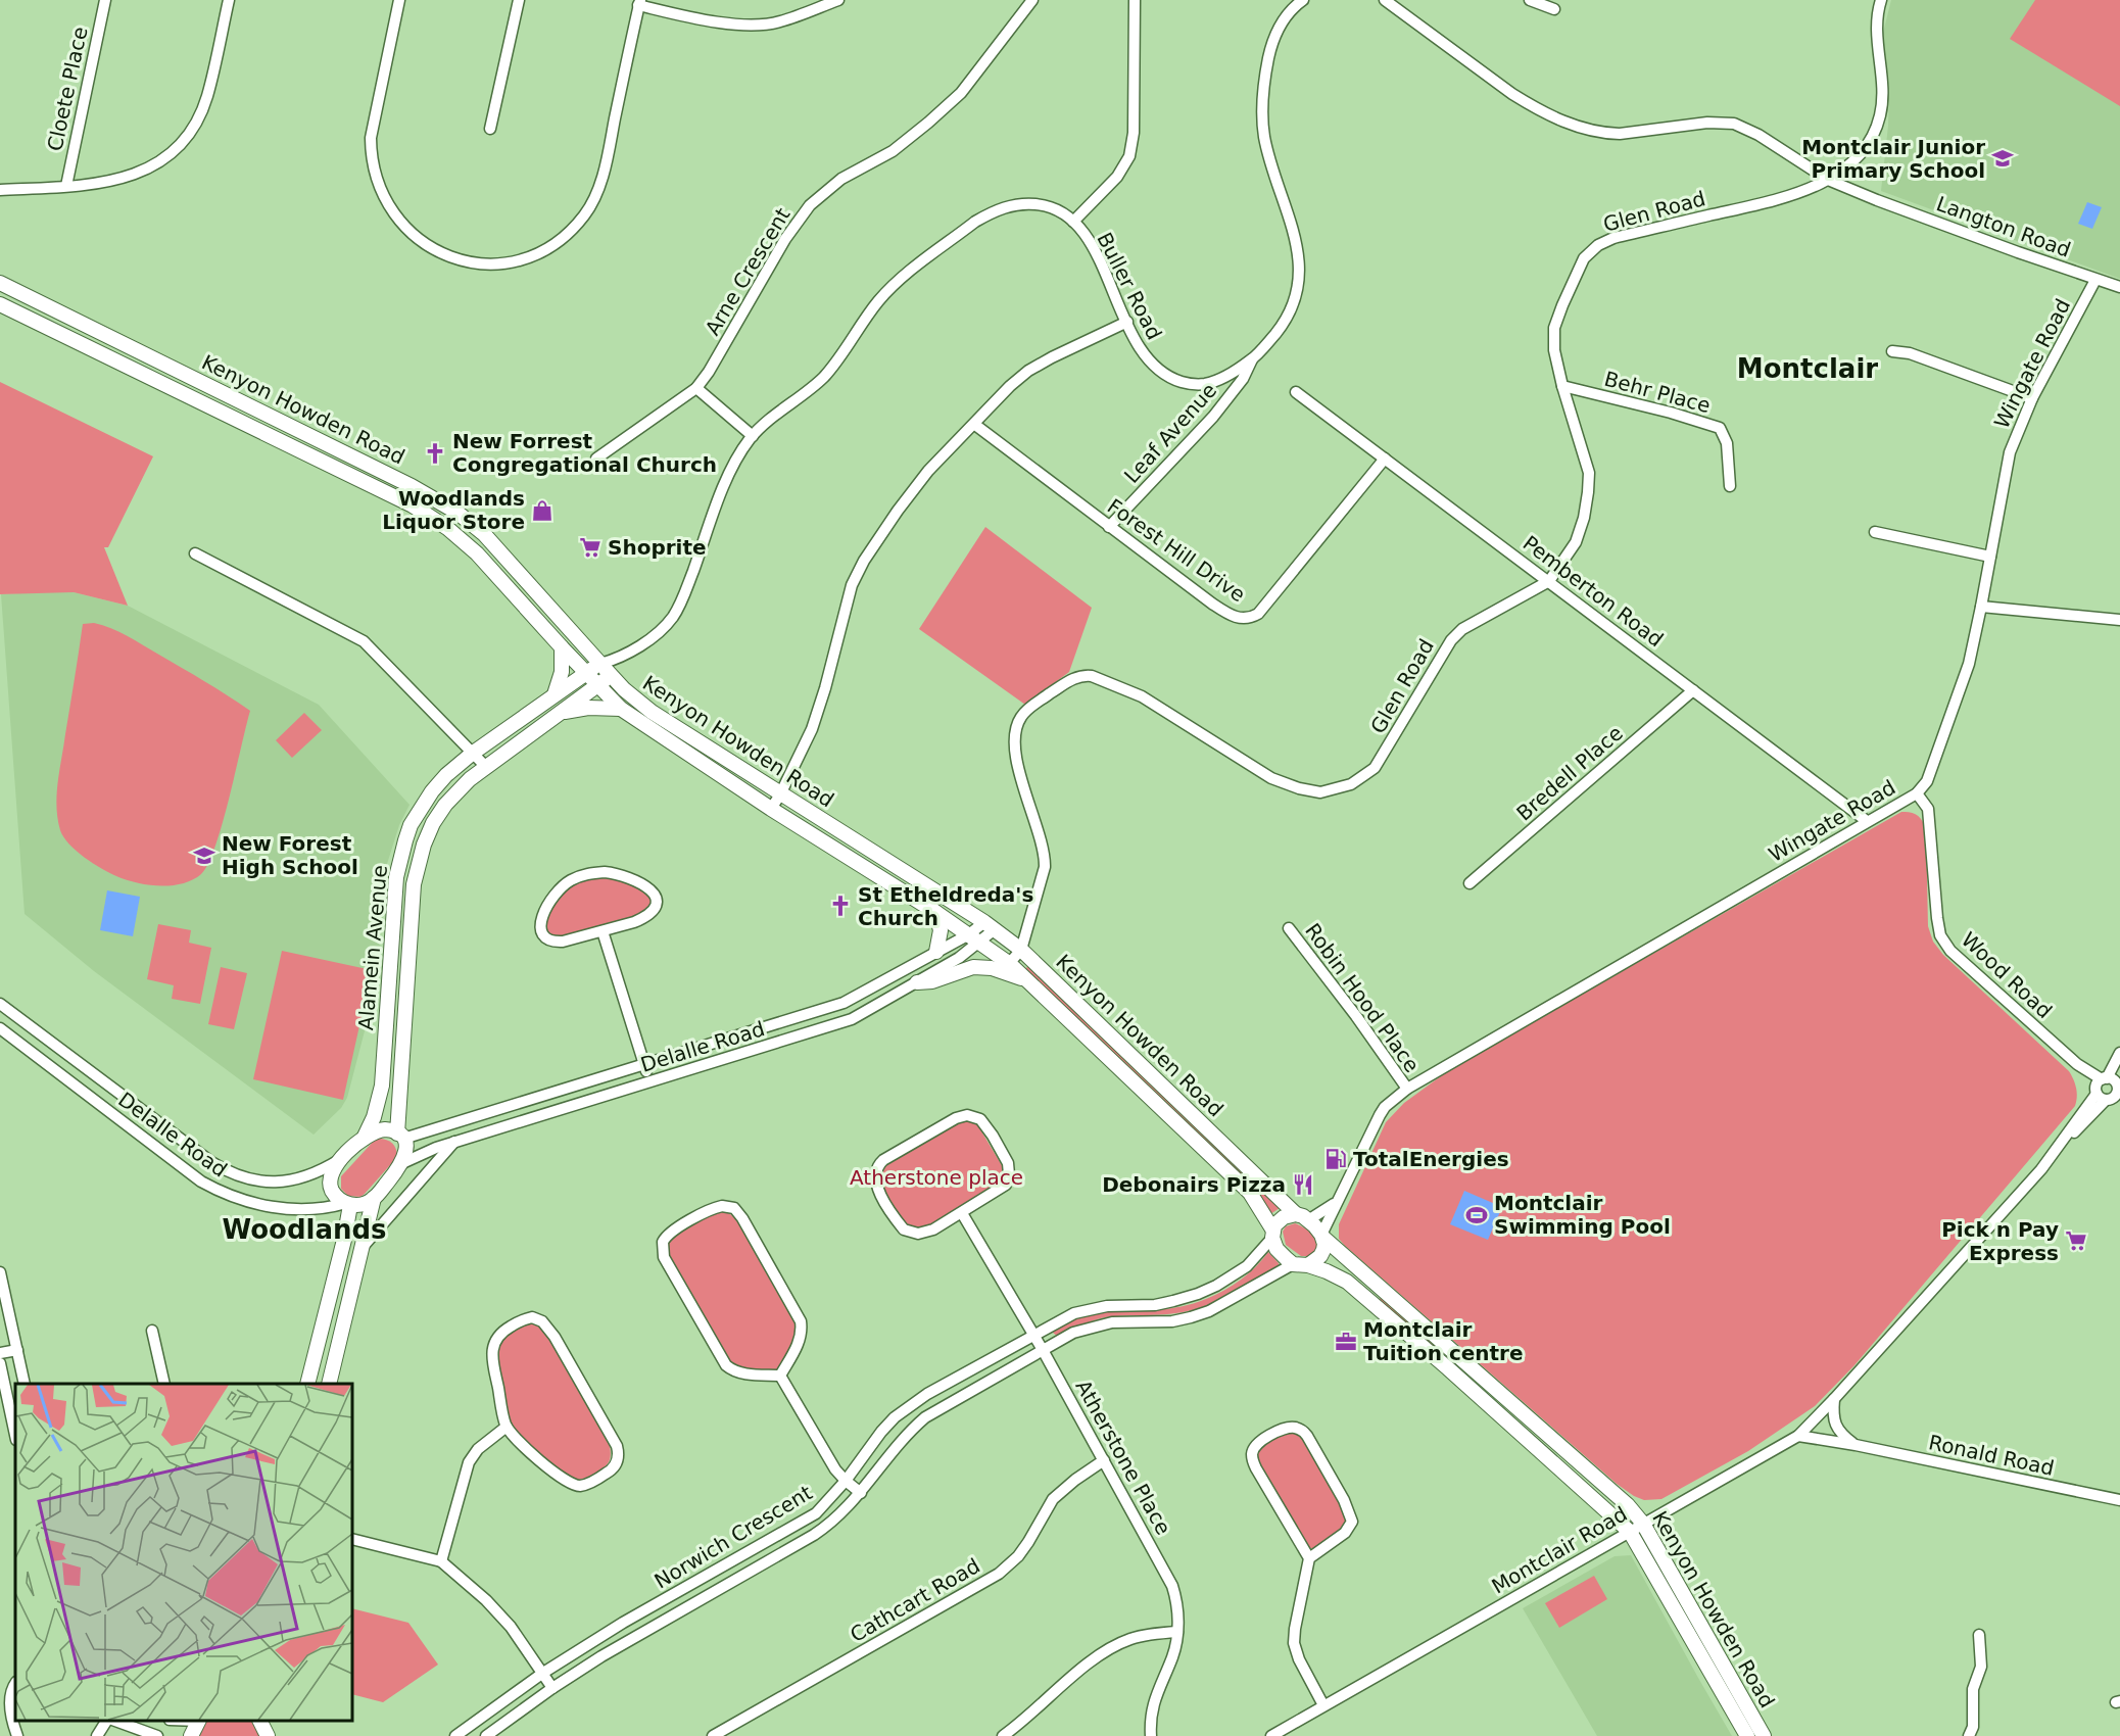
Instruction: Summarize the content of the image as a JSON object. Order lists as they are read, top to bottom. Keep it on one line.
{"streets":{"street":["Cloete Place","Glen Road","Langton Road","Arne Crescent","Buller Road","Wingate Road","Behr Place","Kenyon Howden Road","Leaf Avenue","Forest Hill Drive","Pemberton Road","Bredell Place","Alamein Avenue","Wood Road","Robin Hood Place","Delalle Road","Ronald Road","Atherstone Place","Norwich Crescent","Montclair Road","Cathcart Road"]},"crossings":[["Glen Road","Langton Road"],["Glen Road","Behr Place"],["Glen Road","Kenyon Howden Road"],["Glen Road","Pemberton Road"],["Langton Road","Wingate Road"],["Buller Road","Kenyon Howden Road"],["Buller Road","Leaf Avenue"],["Buller Road","Alamein Avenue"],["Wingate Road","Kenyon Howden Road"],["Wingate Road","Pemberton Road"],["Wingate Road","Wood Road"],["Wingate Road","Robin Hood Place"],["Wingate Road","Norwich Crescent"],["Kenyon Howden Road","Alamein Avenue"],["Kenyon Howden Road","Delalle Road"],["Kenyon Howden Road","Norwich Crescent"],["Kenyon Howden Road","Montclair Road"],["Leaf Avenue","Forest Hill Drive"],["Forest Hill Drive","Pemberton Road"],["Pemberton Road","Bredell Place"],["Alamein Avenue","Delalle Road"],["Wood Road","Montclair Road"],["Ronald Road","Montclair Road"],["Atherstone Place","Norwich Crescent"],["Atherstone Place","Cathcart Road"]],"districts":["Montclair","Woodlands"],"parks":["Atherstone place"],"places":{"school or university":["Montclair Junior Primary School","New Forest High School"],"church":["New Forrest Congregational Church","St Etheldreda's Church"],"shop":["Woodlands Liquor Store"],"supermarket":["Shoprite","Pick n Pay Express"],"fuel station":["TotalEnergies"],"restaurant":["Debonairs Pizza"],"sports":["Montclair Swimming Pool"],"office":["Montclair Tuition centre"]}}
